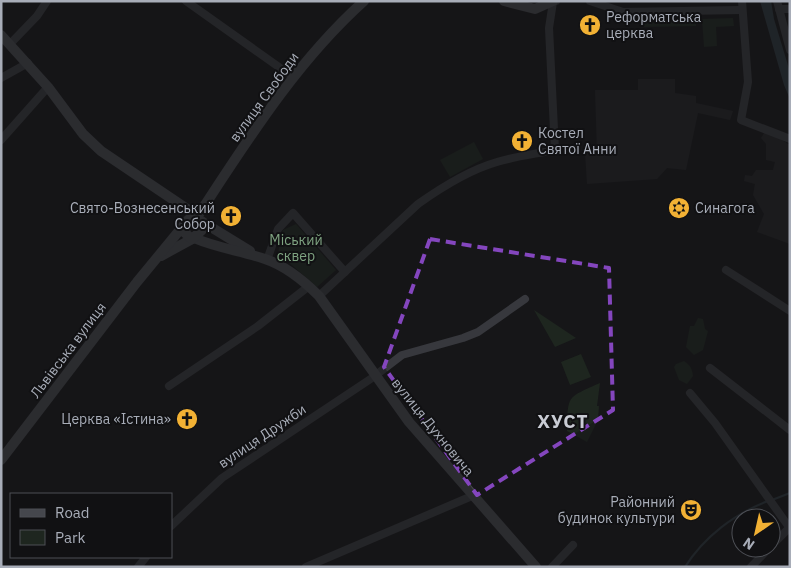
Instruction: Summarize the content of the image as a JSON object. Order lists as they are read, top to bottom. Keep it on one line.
{"streets":{"main road":["вулиця Свободи","Львівська вулиця","вулиця Духновича"],"street":["вулиця Дружби"]},"crossings":[["вулиця Свободи","Львівська вулиця"],["вулиця Духновича","вулиця Дружби"]],"districts":["ХУСТ"],"parks":["Міський сквер"],"places":{"church":["Реформатська церква","Костел Святої Анни","Свято-Вознесенський Собор","Церква «Істина»"],"synagogue":["Синагога"],"theatre":["Районний будинок культури"]},"legend":["Road","Park"],"north":"bottom left"}
